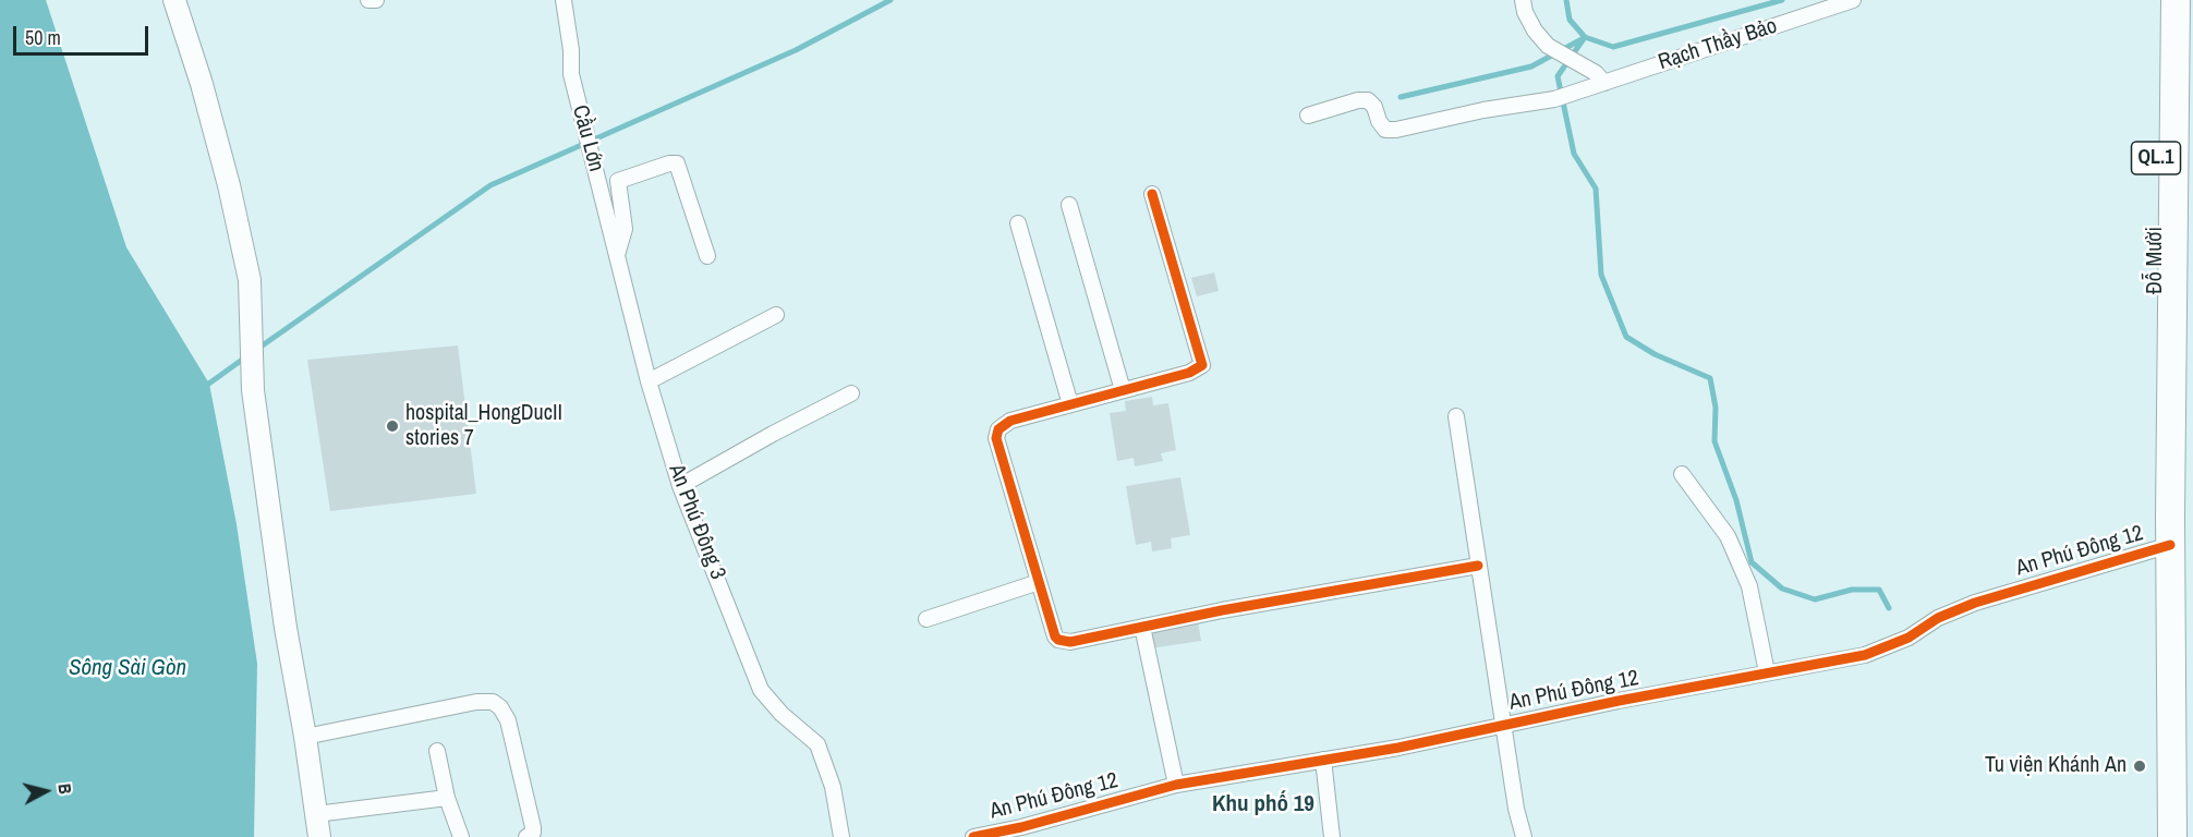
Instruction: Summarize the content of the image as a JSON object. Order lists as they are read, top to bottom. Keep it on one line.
{"streets":{"highway":["QL.1","Đỗ Mười"],"street":["Rạch Thầy Bảo","Cầu Lớn","An Phú Đông 3","An Phú Đông 12"]},"crossings":[["Cầu Lớn","An Phú Đông 3"],["Đỗ Mười","An Phú Đông 12"]],"districts":["Khu phố 19"],"water":["Sông Sài Gòn"],"places":["hospital_HongDucII stories 7","Tu viện Khánh An"],"scale_bar":"50 m","north":"right"}
